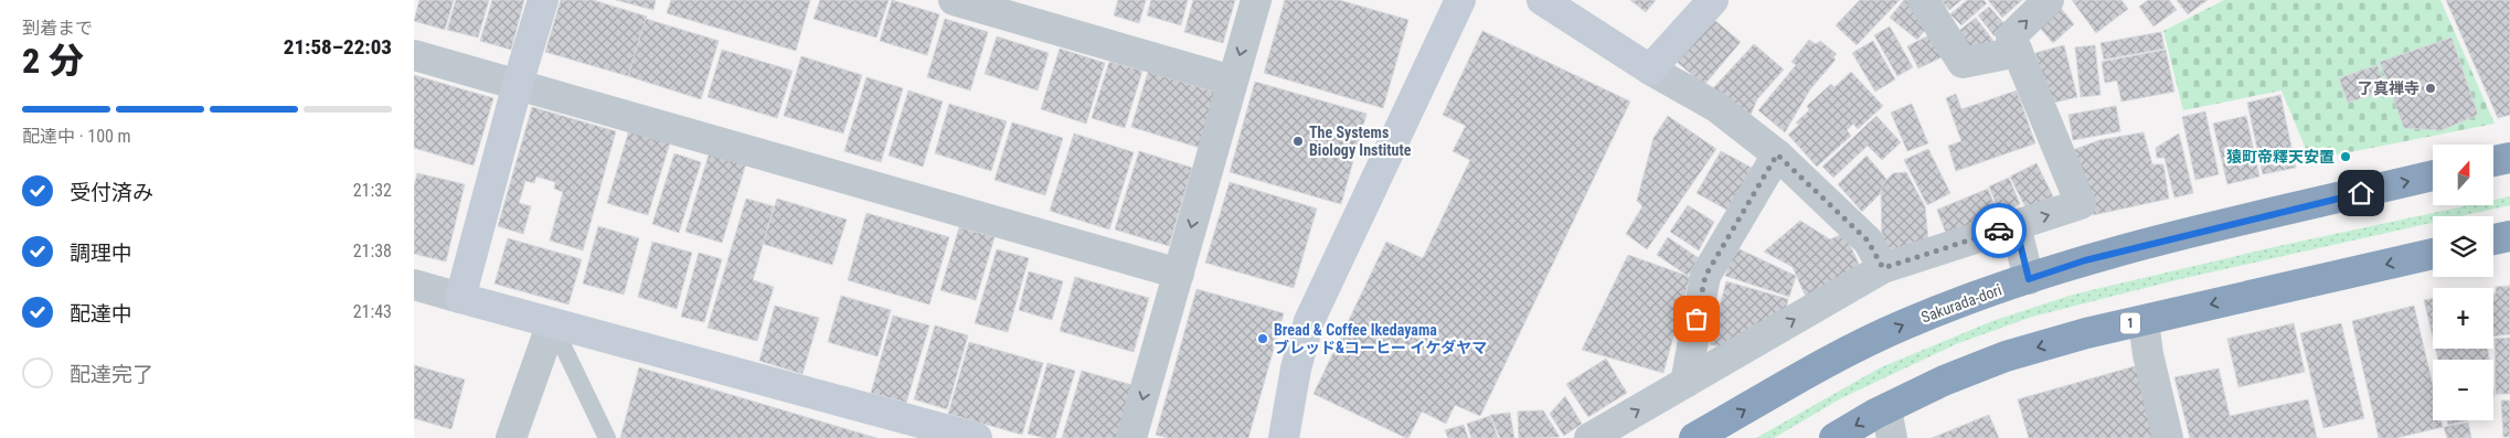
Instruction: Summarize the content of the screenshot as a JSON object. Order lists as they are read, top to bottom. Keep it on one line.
{"streets":{"highway":["Sakurada-dori","1"]},"places":["了真禅寺","The Systems Biology Institute","猿町帝釋天安置","Bread & Coffee Ikedayama ブレッド&コーヒー イケダヤマ"],"north":"top","page":{"heading":["2 分","到着まで","21:58–22:03"],"bar":"配達中 · 100 m","map_buttons":["+","−"],"list":[["受付済み","21:32"],["調理中","21:38"],["配達中","21:43"],"配達完了"]}}
